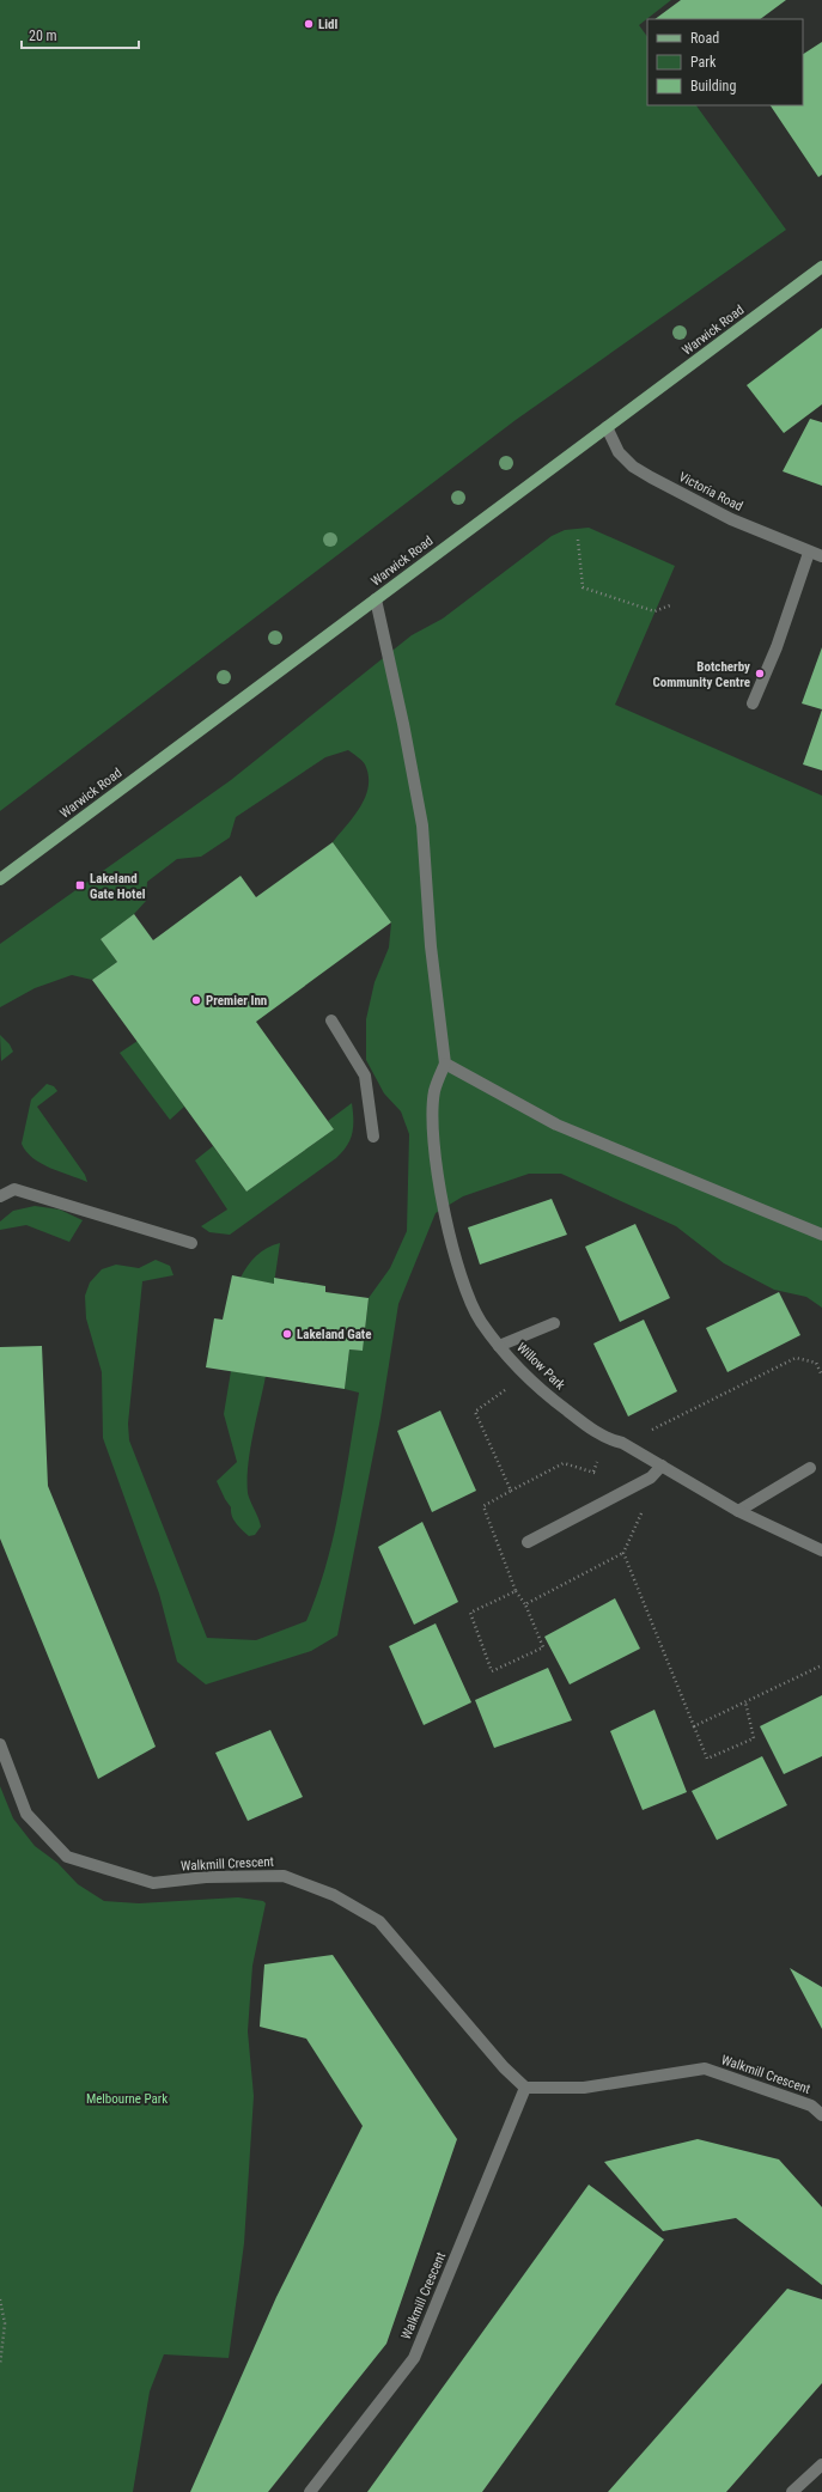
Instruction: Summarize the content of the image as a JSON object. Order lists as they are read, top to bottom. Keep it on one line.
{"streets":{"main road":["Warwick Road"],"street":["Victoria Road","Willow Park","Walkmill Crescent"]},"crossings":[["Warwick Road","Victoria Road"]],"parks":["Melbourne Park"],"places":{"other":["Lidl","Botcherby Community Centre","Premier Inn","Lakeland Gate"],"transit":["Lakeland Gate Hotel"]},"legend":["Road","Park","Building"],"scale_bar":"20 m"}
